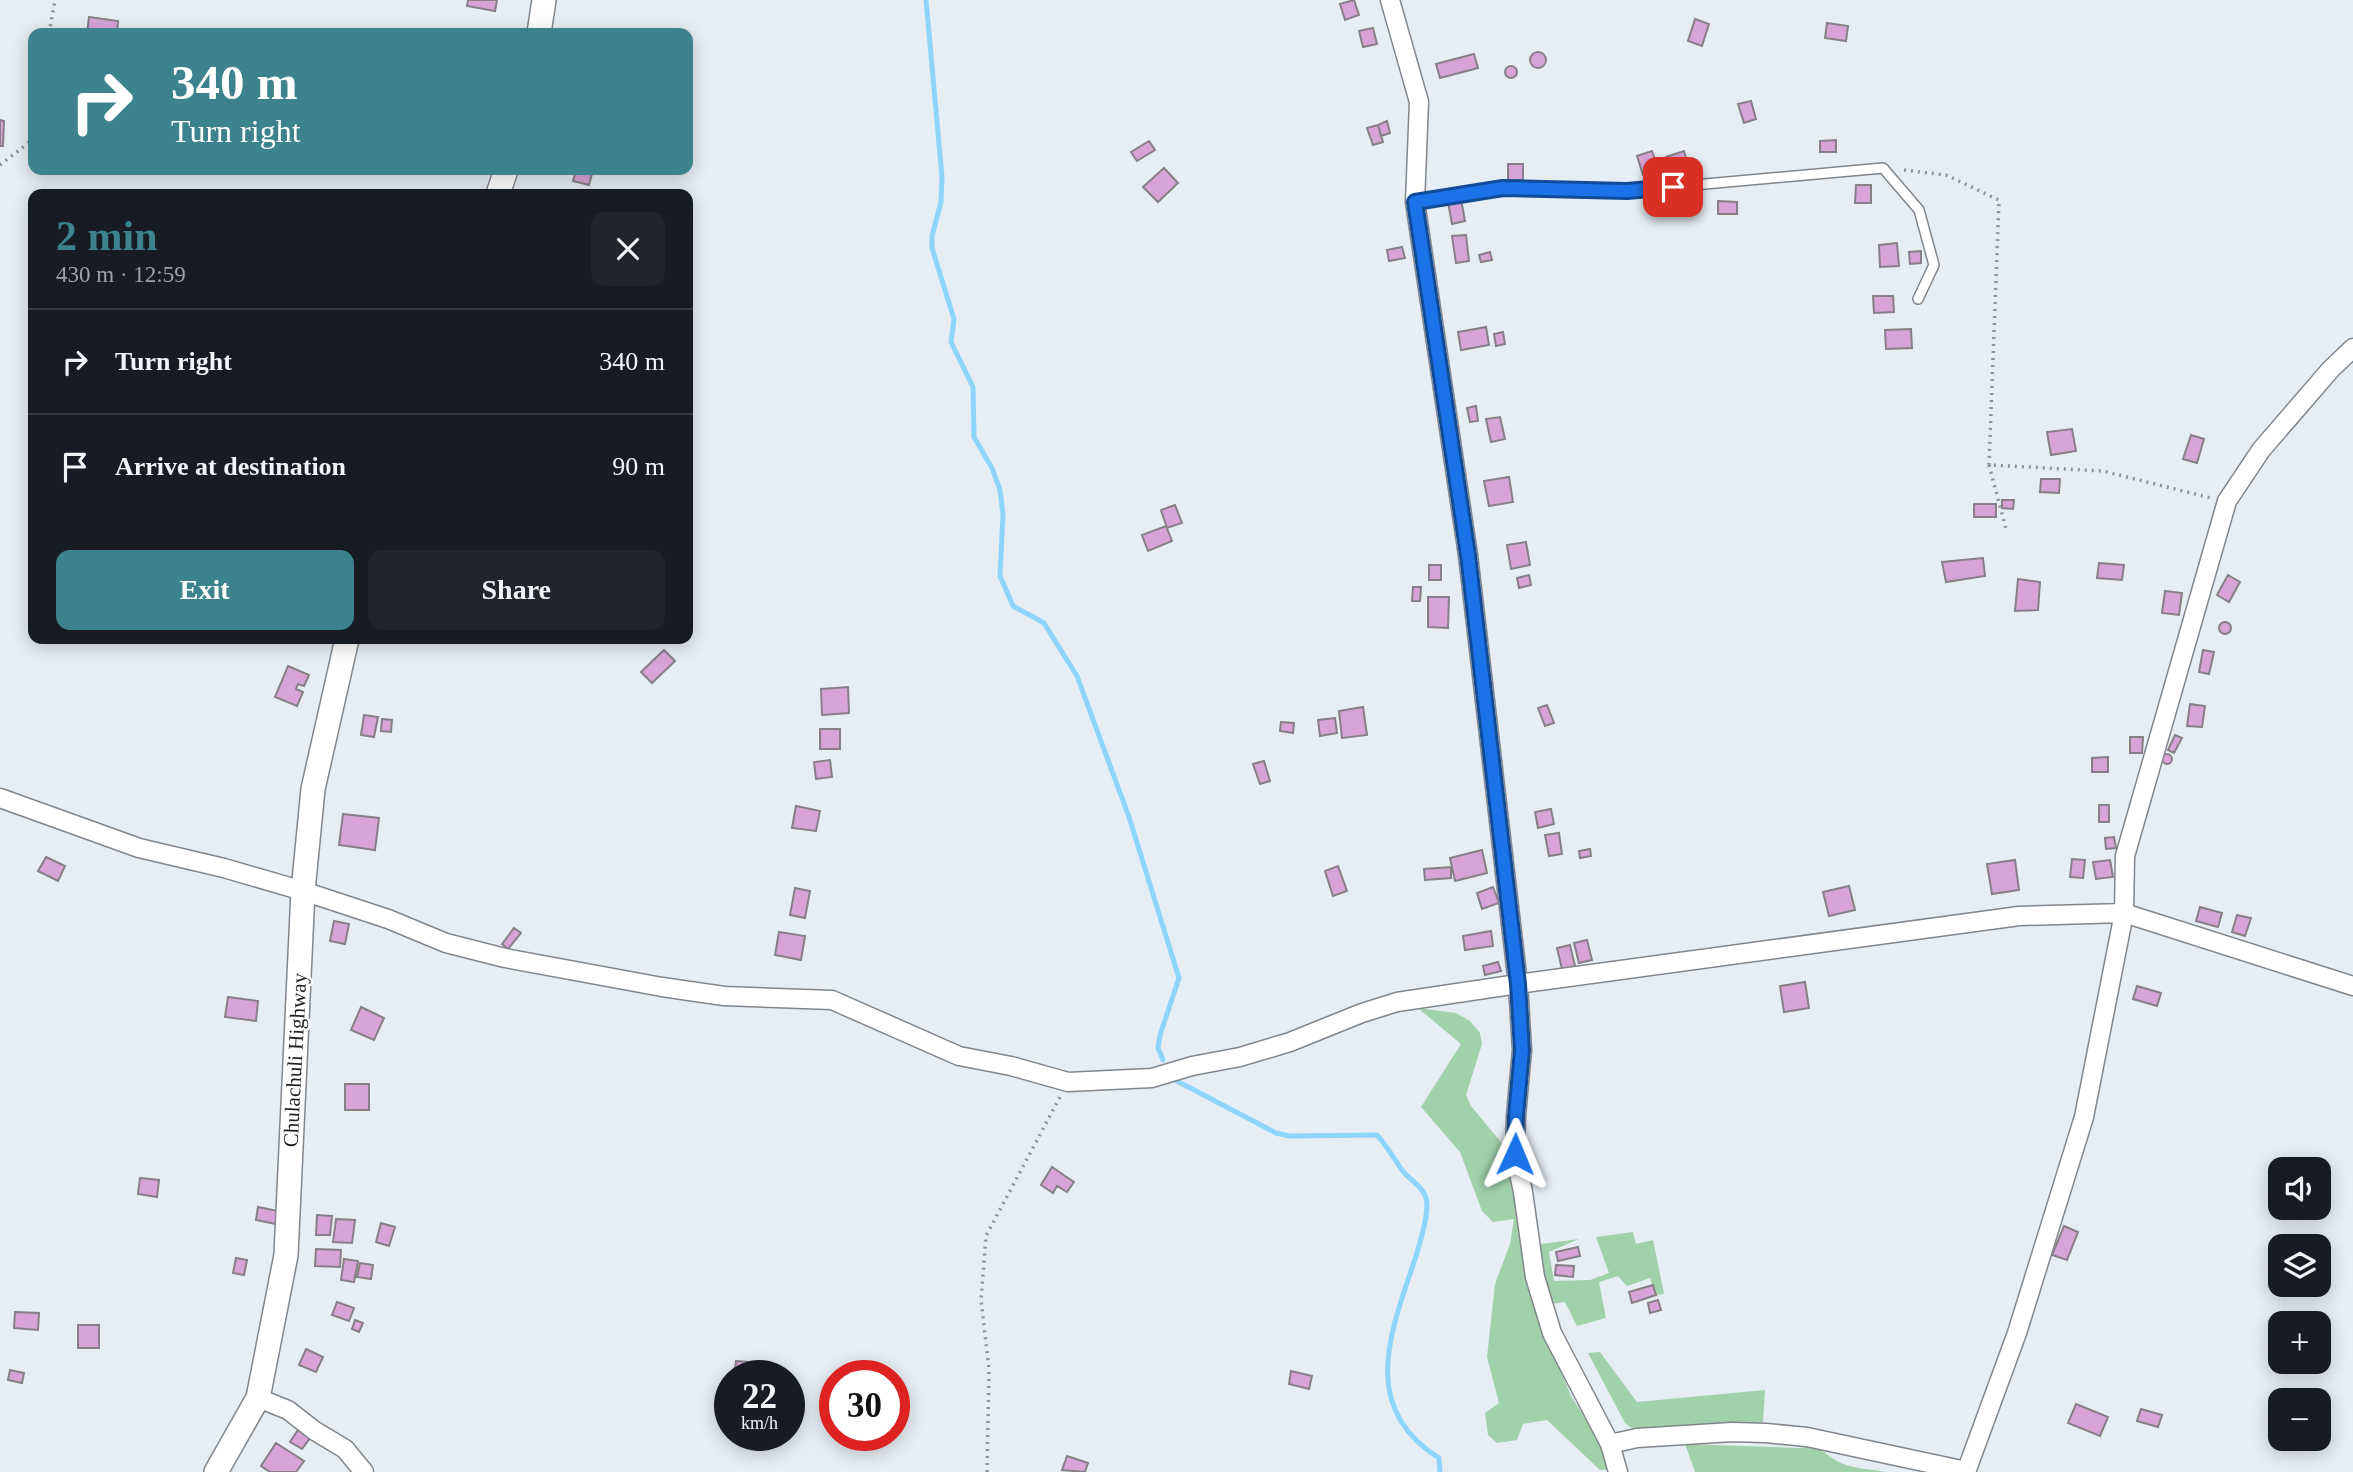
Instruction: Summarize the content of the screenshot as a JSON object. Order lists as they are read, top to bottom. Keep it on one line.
{"streets":{"street":["Chulachuli Highway"]},"page":{"turn":["340 m","Turn right"],"heading":["2 min","430 m · 12:59"],"list":[{"name":"Turn right","value":"340 m"},{"name":"Arrive at destination","value":"90 m"}],"buttons":["Exit","Share"],"map_buttons":["+","−"],"speed":"22 km/h","limit":"30"}}
